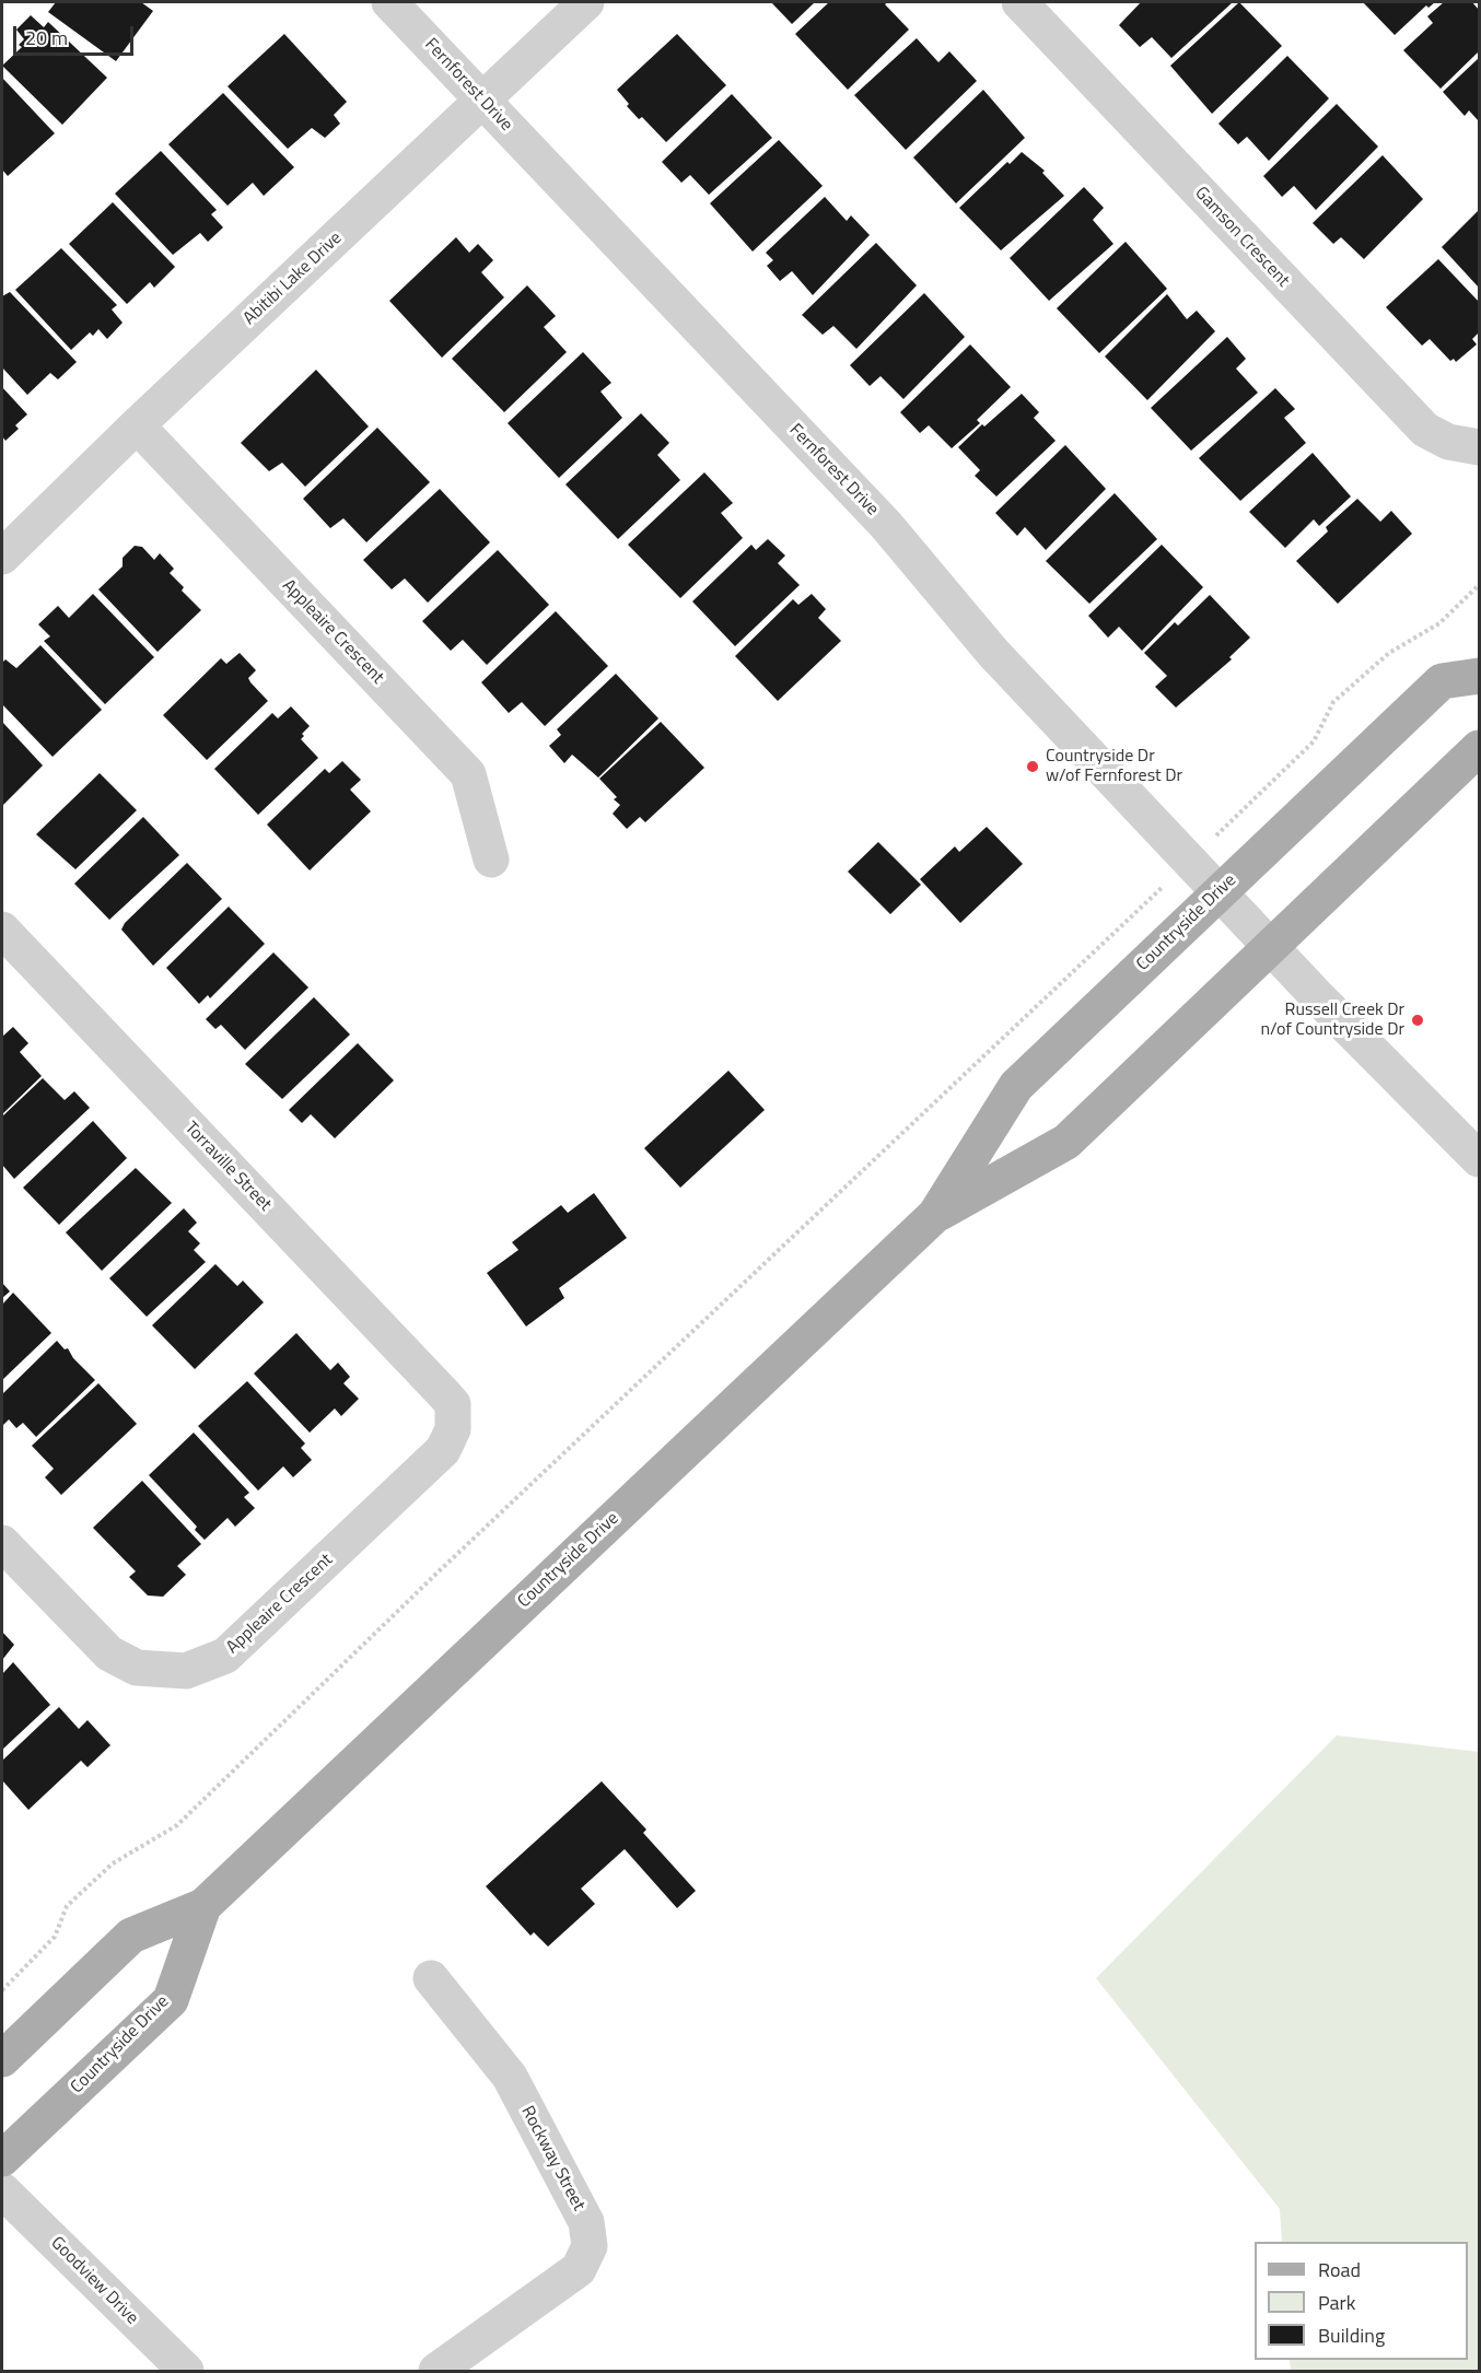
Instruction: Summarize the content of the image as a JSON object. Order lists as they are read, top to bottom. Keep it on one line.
{"streets":{"main road":["Countryside Drive"],"street":["Fernforest Drive","Gamson Crescent","Abitibi Lake Drive","Appleaire Crescent","Torraville Street","Rockway Street","Goodview Drive"]},"crossings":[["Fernforest Drive","Abitibi Lake Drive"],["Fernforest Drive","Countryside Drive"],["Abitibi Lake Drive","Appleaire Crescent"],["Appleaire Crescent","Torraville Street"]],"places":["Countryside Dr w/of Fernforest Dr","Russell Creek Dr n/of Countryside Dr"],"legend":["Road","Park","Building"],"scale_bar":"20 m"}
